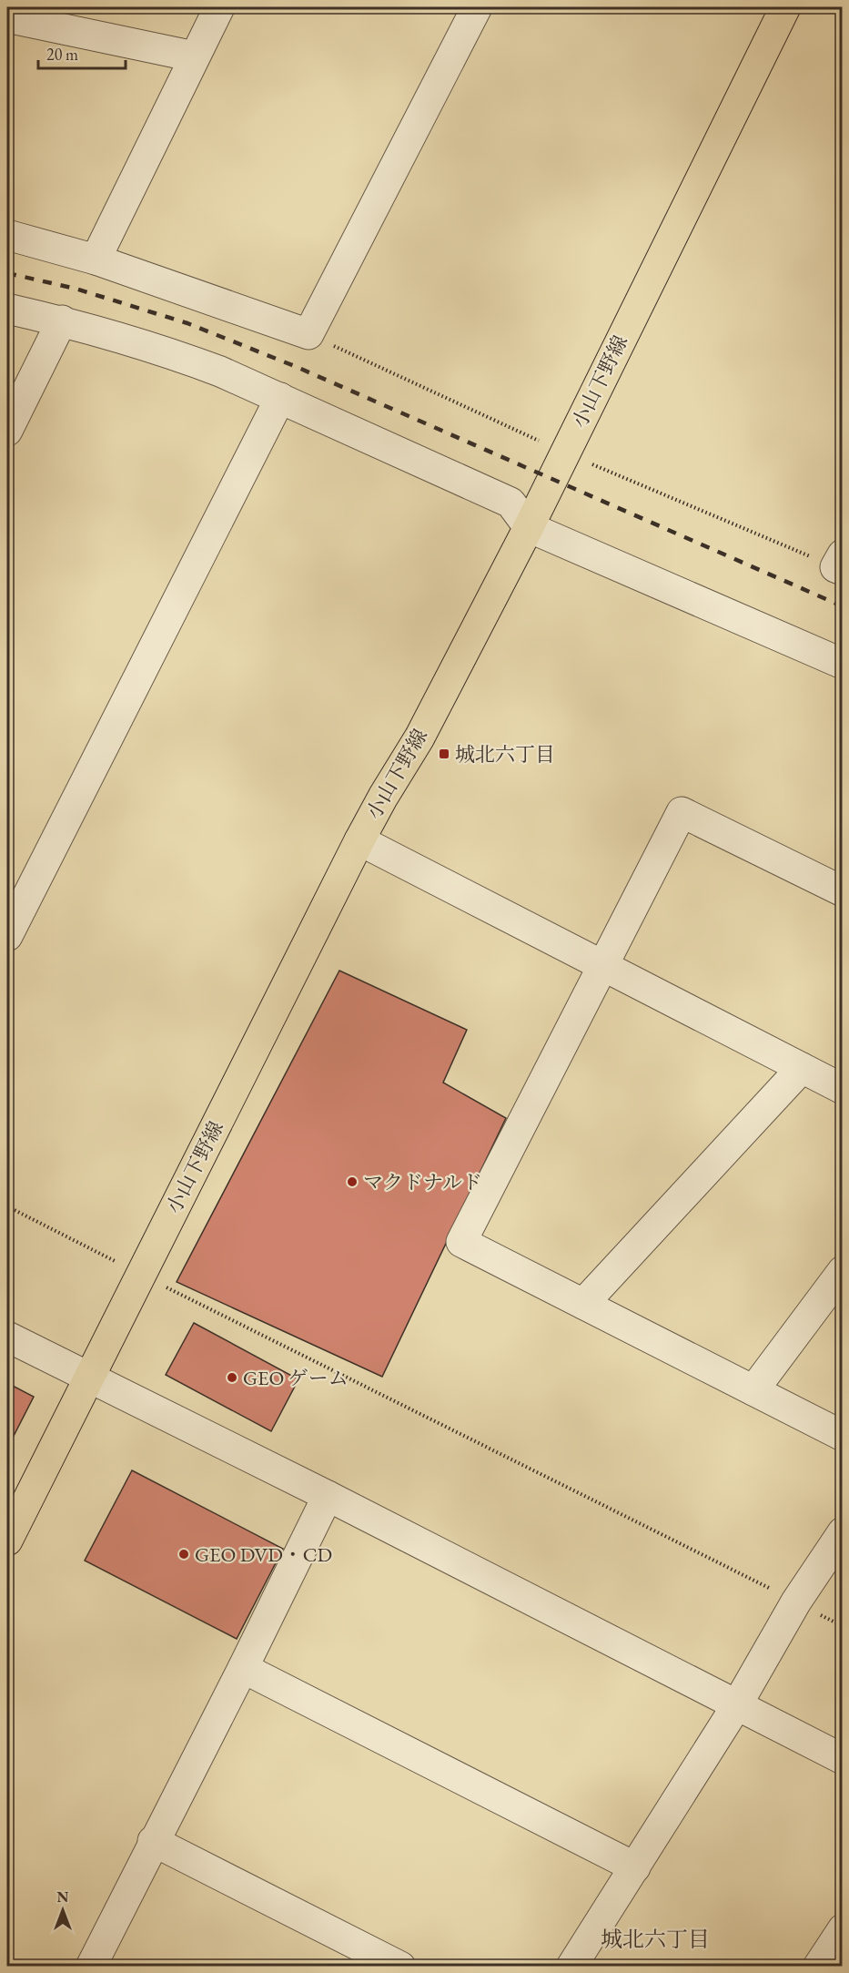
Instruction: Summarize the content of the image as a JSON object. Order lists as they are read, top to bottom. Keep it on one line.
{"streets":{"main road":["小山下野線"]},"districts":["城北六丁目"],"places":{"transit":["城北六丁目"],"other":["マクドナルド","GEO ゲーム","GEO DVD・CD"]},"scale_bar":"20 m","north":"top"}
